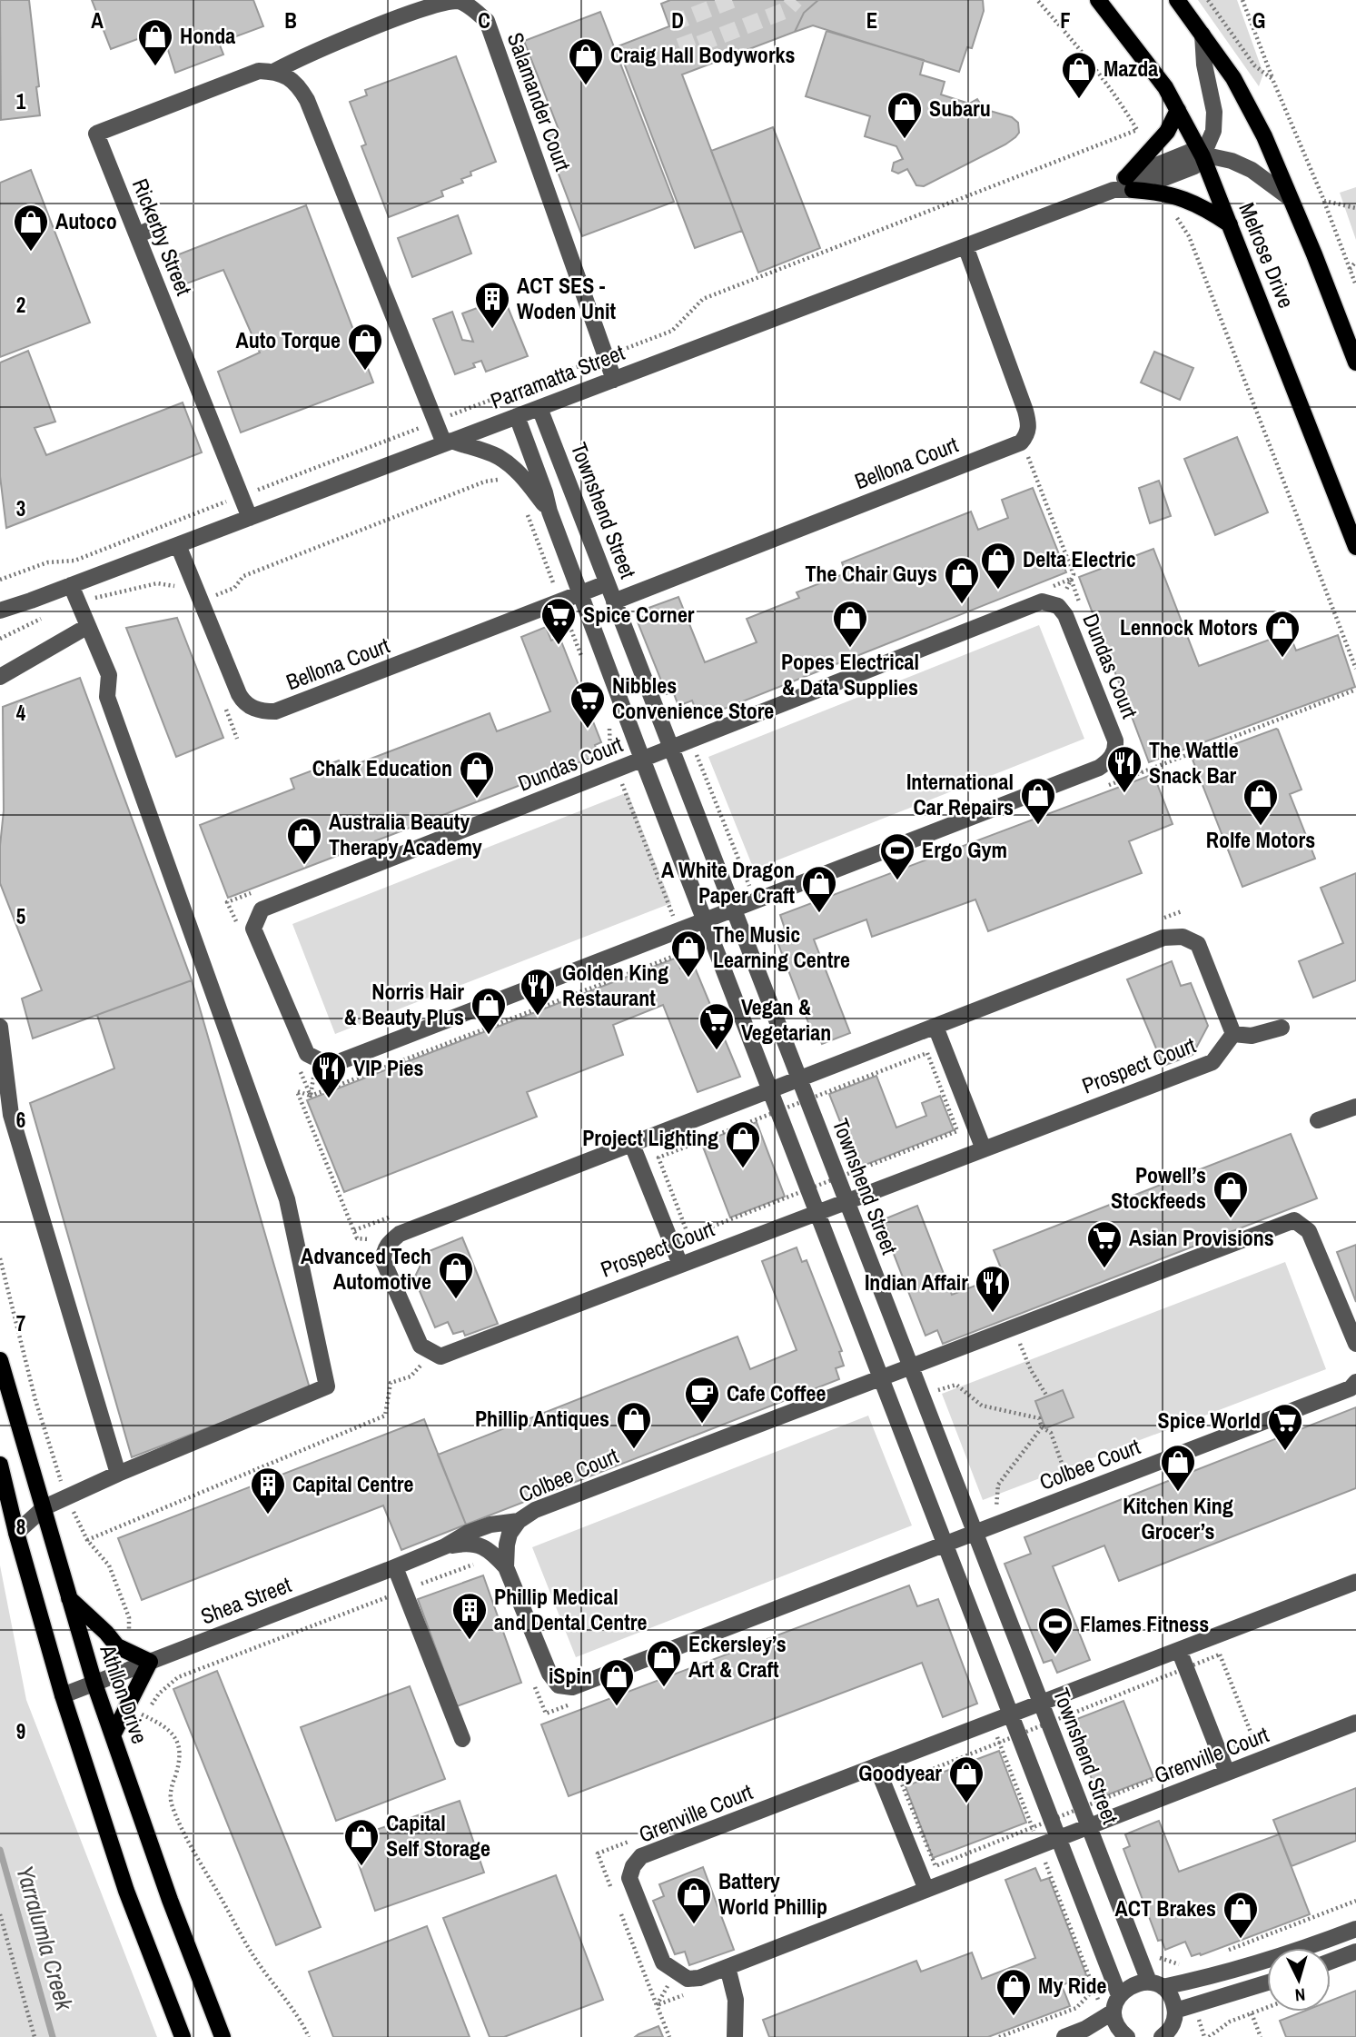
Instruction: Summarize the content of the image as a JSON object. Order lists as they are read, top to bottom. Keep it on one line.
{"streets":{"main road":["Melrose Drive","Athllon Drive"],"street":["Salamander Court","Rickerby Street","Parramatta Street","Bellona Court","Townshend Street","Dundas Court","Prospect Court","Colbee Court","Shea Street","Grenville Court"]},"crossings":[["Salamander Court","Rickerby Street"],["Salamander Court","Parramatta Street"],["Rickerby Street","Parramatta Street"],["Melrose Drive","Parramatta Street"],["Parramatta Street","Bellona Court"],["Parramatta Street","Townshend Street"],["Bellona Court","Townshend Street"],["Townshend Street","Dundas Court"],["Townshend Street","Prospect Court"],["Townshend Street","Colbee Court"],["Townshend Street","Grenville Court"],["Colbee Court","Shea Street"],["Shea Street","Athllon Drive"]],"water":["Yarralumla Creek"],"places":{"shop":["Honda","Craig Hall Bodyworks","Mazda","Subaru","Autoco","Auto Torque","Delta Electric","The Chair Guys","Popes Electrical & Data Supplies","Lennock Motors","Chalk Education","International Car Repairs","Rolfe Motors","Australia Beauty Therapy Academy","A White Dragon Paper Craft","The Music Learning Centre","Norris Hair & Beauty Plus","Project Lighting","Powell’s Stockfeeds","Advanced Tech Automotive","Phillip Antiques","Kitchen King Grocer’s","Eckersley’s Art & Craft","iSpin","Goodyear","Capital Self Storage","Battery World Phillip","ACT Brakes","My Ride"],"building":["ACT SES - Woden Unit","Capital Centre","Phillip Medical and Dental Centre"],"supermarket":["Spice Corner","Nibbles Convenience Store","Vegan & Vegetarian","Asian Provisions","Spice World"],"restaurant":["The Wattle Snack Bar","Golden King Restaurant","VIP Pies","Indian Affair"],"sports":["Ergo Gym","Flames Fitness"],"cafe":["Cafe Coffee"]},"north":"bottom","grid":{"columns":["A","B","C","D","E","F","G"],"rows":["1","2","3","4","5","6","7","8","9"]}}
